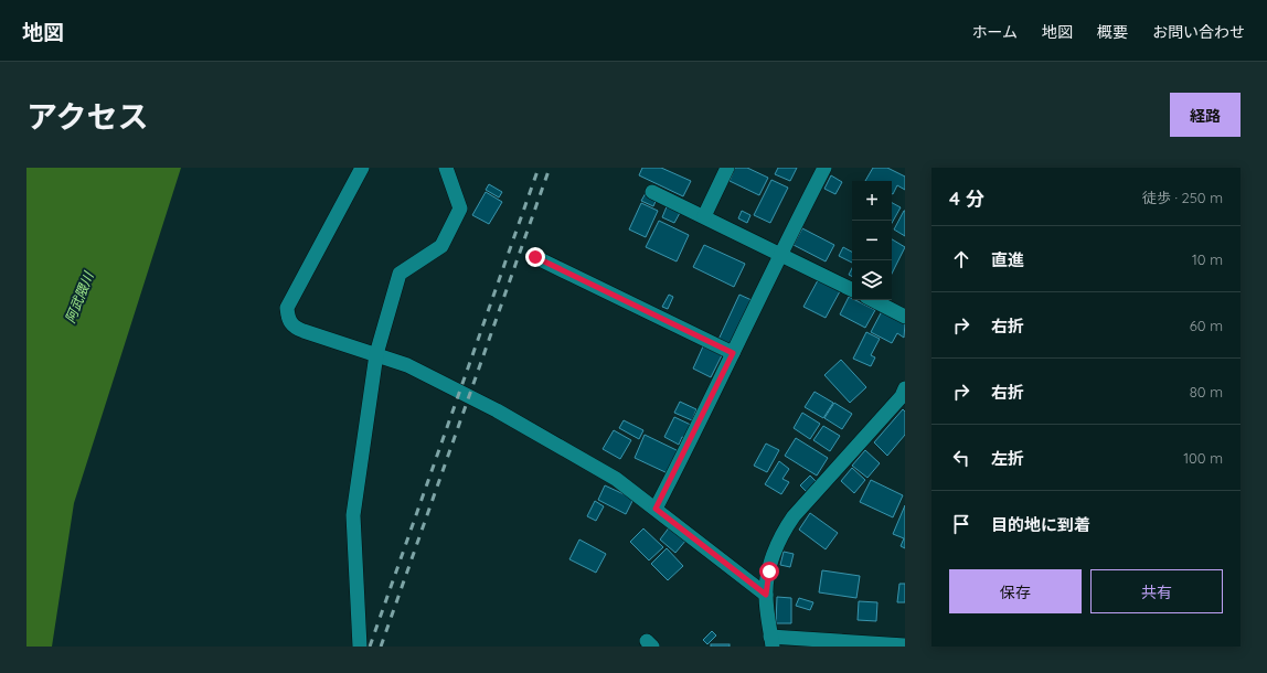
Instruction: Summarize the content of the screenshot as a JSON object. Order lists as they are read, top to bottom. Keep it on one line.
{"water":["阿武隈川"],"page":{"header":"地図","nav":["ホーム","地図","概要","お問い合わせ"],"title":"アクセス","buttons":["経路",["保存","共有"]],"heading":["4 分","徒歩 · 250 m"],"map_buttons":["+","−"],"list":[["直進","10 m"],["右折","60 m"],["右折","80 m"],["左折","100 m"],"目的地に到着"]}}
